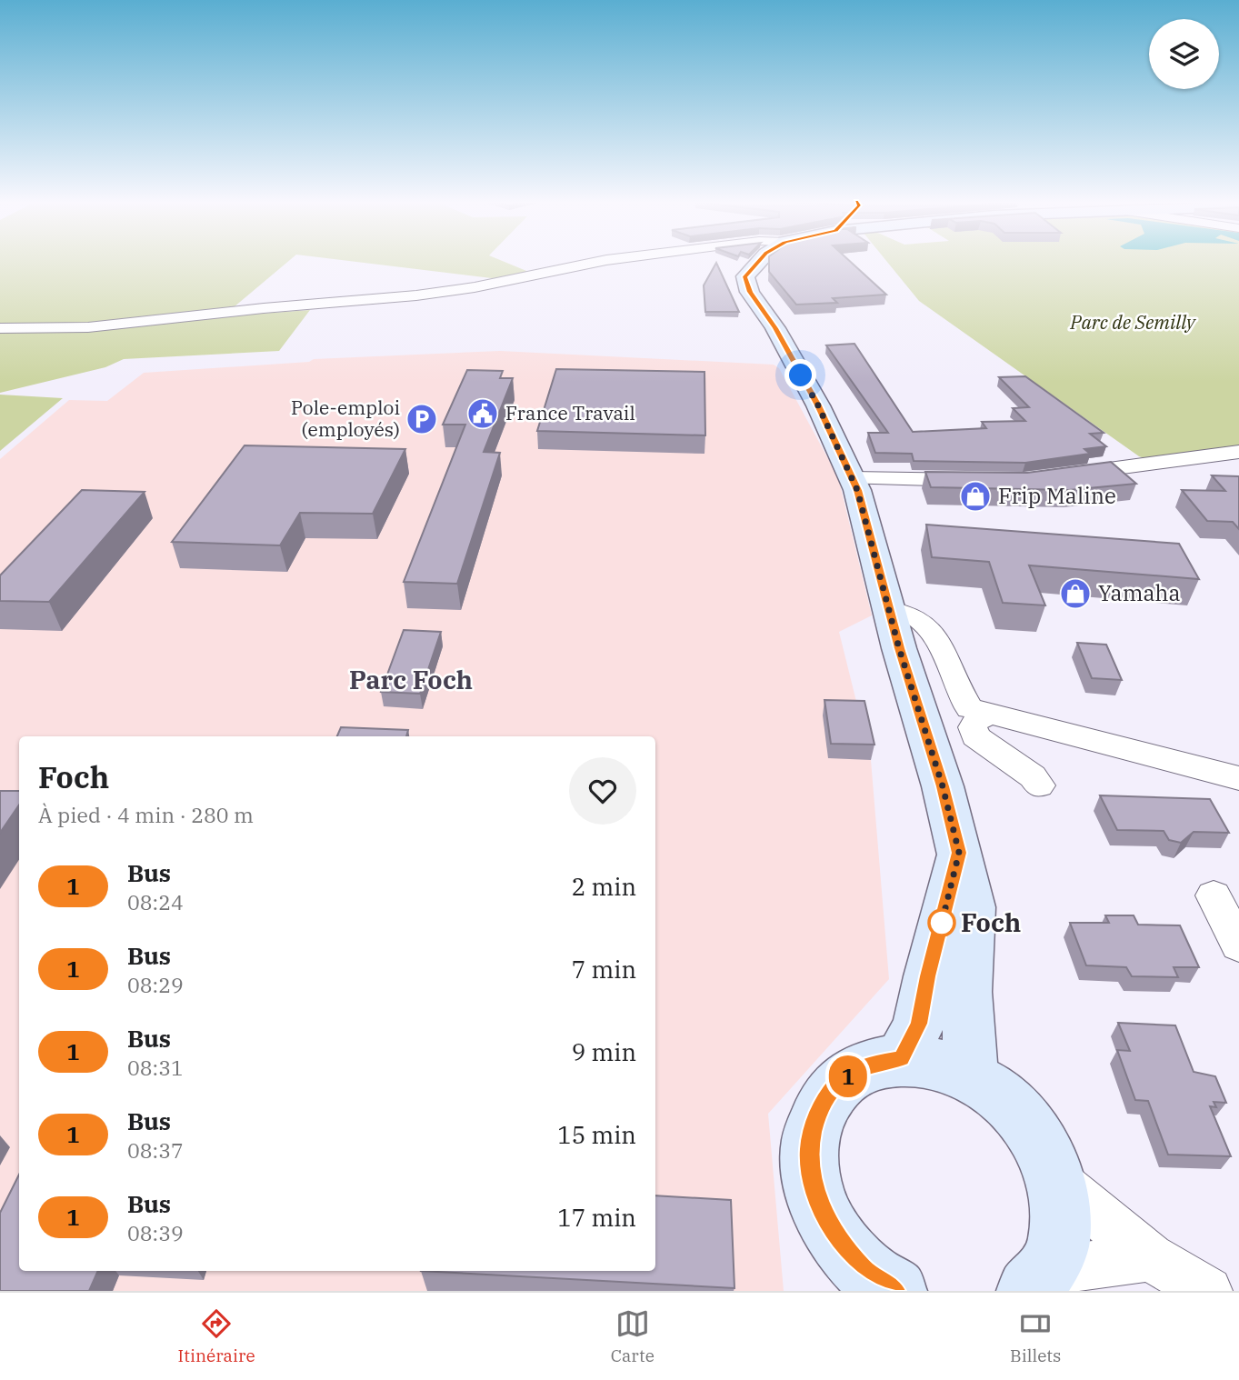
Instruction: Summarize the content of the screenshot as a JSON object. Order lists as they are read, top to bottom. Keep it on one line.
{"districts":["Parc Foch"],"parks":["Parc de Semilly"],"places":{"public building":["France Travail"],"parking":["Pole-emploi (employés)"],"shop":["Frip Maline","Yamaha"],"other":["Foch"]},"lines":["bus line 1"],"page":{"on_map":"1","heading":["Foch","À pied · 4 min · 280 m"],"list":[{"mark":"1","name":"Bus","note":"08:24","value":"2 min"},{"mark":"1","name":"Bus","note":"08:29","value":"7 min"},{"mark":"1","name":"Bus","note":"08:31","value":"9 min"},{"mark":"1","name":"Bus","note":"08:37","value":"15 min"},{"mark":"1","name":"Bus","note":"08:39","value":"17 min"}],"tabs":["Itinéraire","Carte","Billets"]}}
